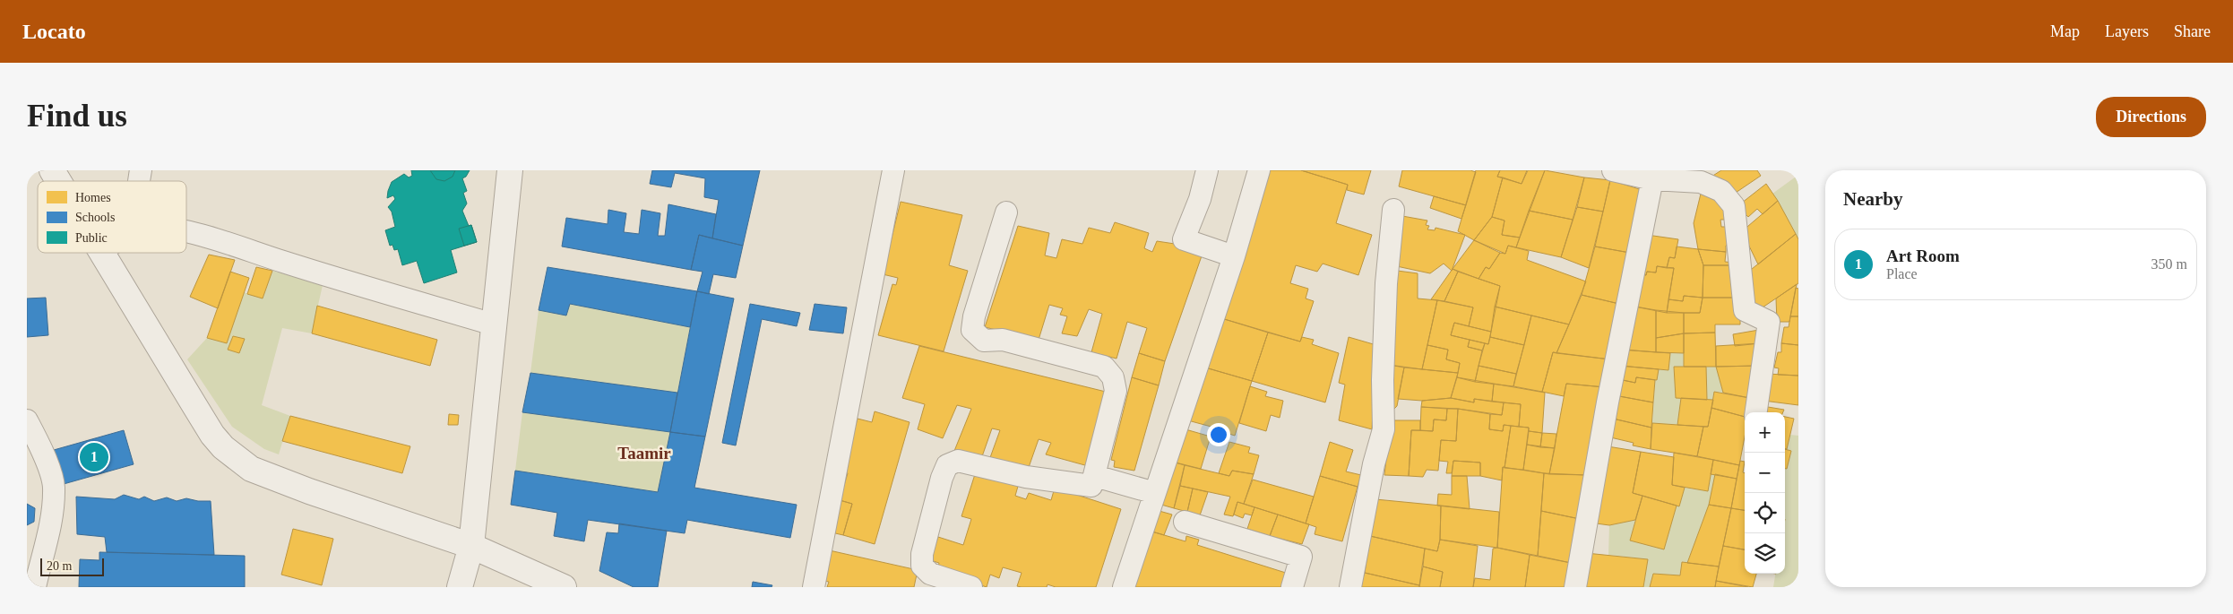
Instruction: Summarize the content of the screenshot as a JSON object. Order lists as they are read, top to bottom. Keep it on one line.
{"districts":["Taamir"],"legend":["Homes","Schools","Public"],"scale_bar":"20 m","page":{"header":"Locato","nav":["Map","Layers","Share"],"buttons":"Directions","title":"Find us","heading":"Nearby","list":[{"mark":"1","name":"Art Room","note":"Place","value":"350 m"}],"map_buttons":["+","−"],"pins":"1","scale":"20 m"}}
